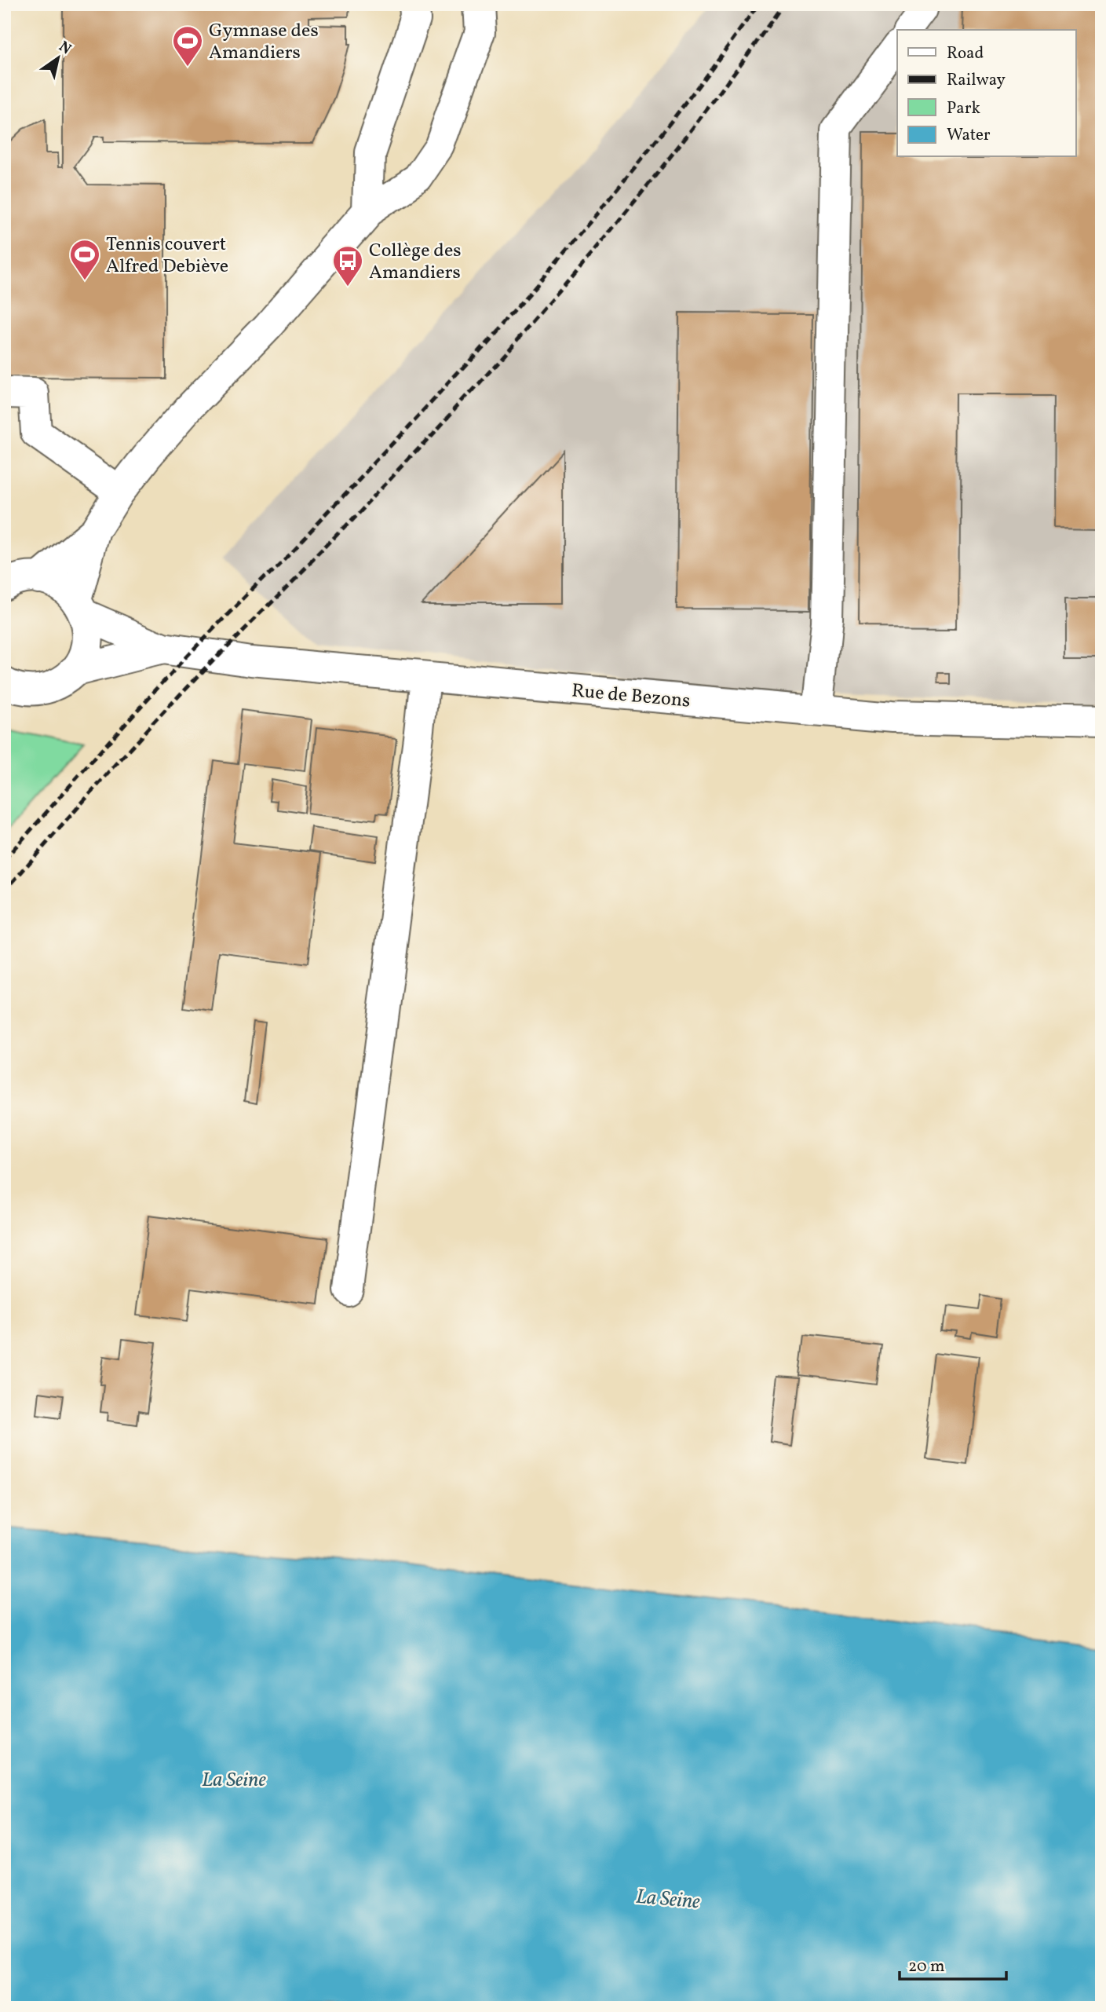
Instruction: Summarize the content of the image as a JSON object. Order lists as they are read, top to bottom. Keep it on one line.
{"streets":{"street":["Rue de Bezons"]},"water":["La Seine"],"places":{"sports":["Gymnase des Amandiers","Tennis couvert Alfred Debiève"],"bus stop":["Collège des Amandiers"]},"legend":["Road","Railway","Park","Water"],"scale_bar":"20 m","north":"top right"}
